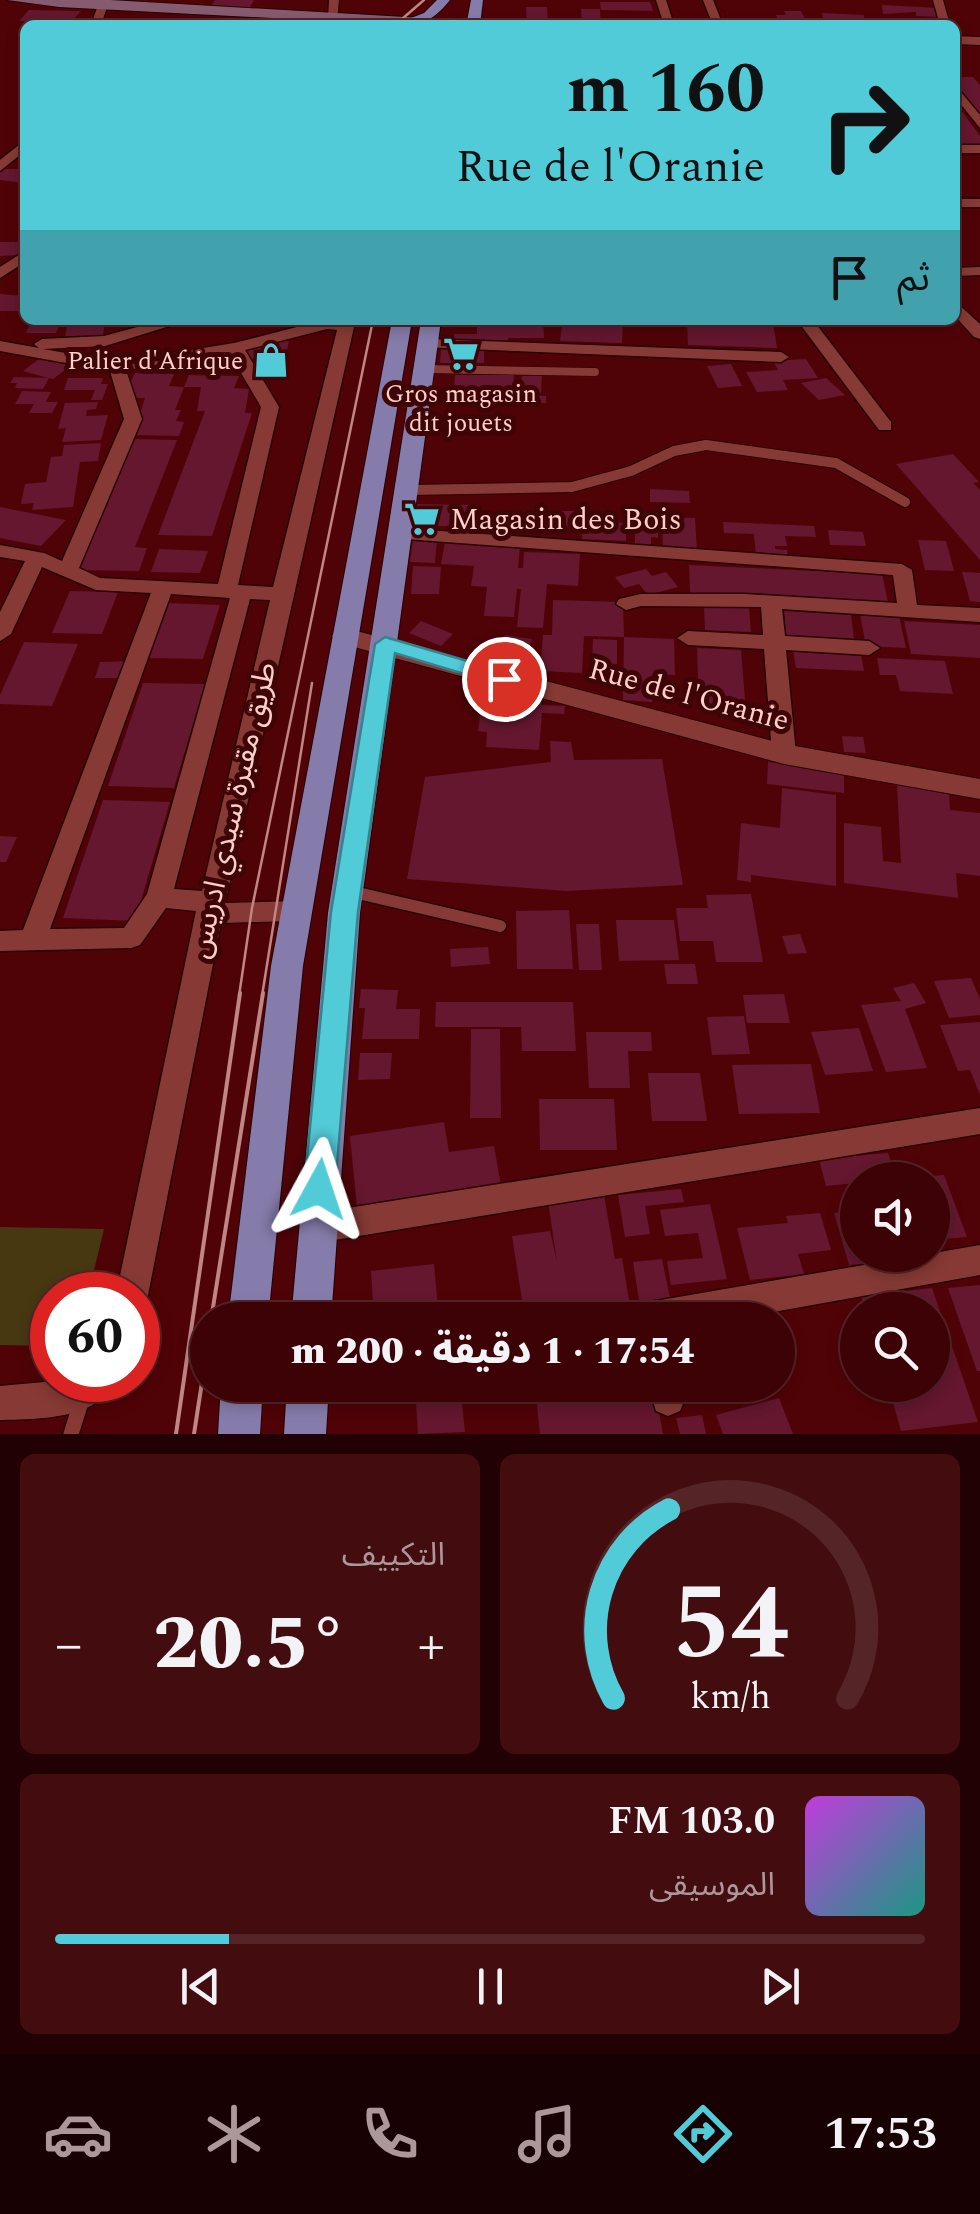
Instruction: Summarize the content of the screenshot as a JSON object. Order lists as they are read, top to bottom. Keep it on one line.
{"streets":{"street":["Rue de l'Oranie","طريق مقبرة سيدي ادريس"]},"places":{"supermarket":["Gros magasin dit jouets","Magasin des Bois"],"shop":["Palier d'Afrique"]},"page":{"turn":["160 m","Rue de l'Oranie"],"then":"ثم","limit":"60","trip":"17:54 · 1 دقيقة · 200 m","tile":"التكييف","heat":["−","20.5°","+"],"song":["103.0 FM","الموسيقى"],"tabs":"17:53","gauge":["54","km/h"]}}
